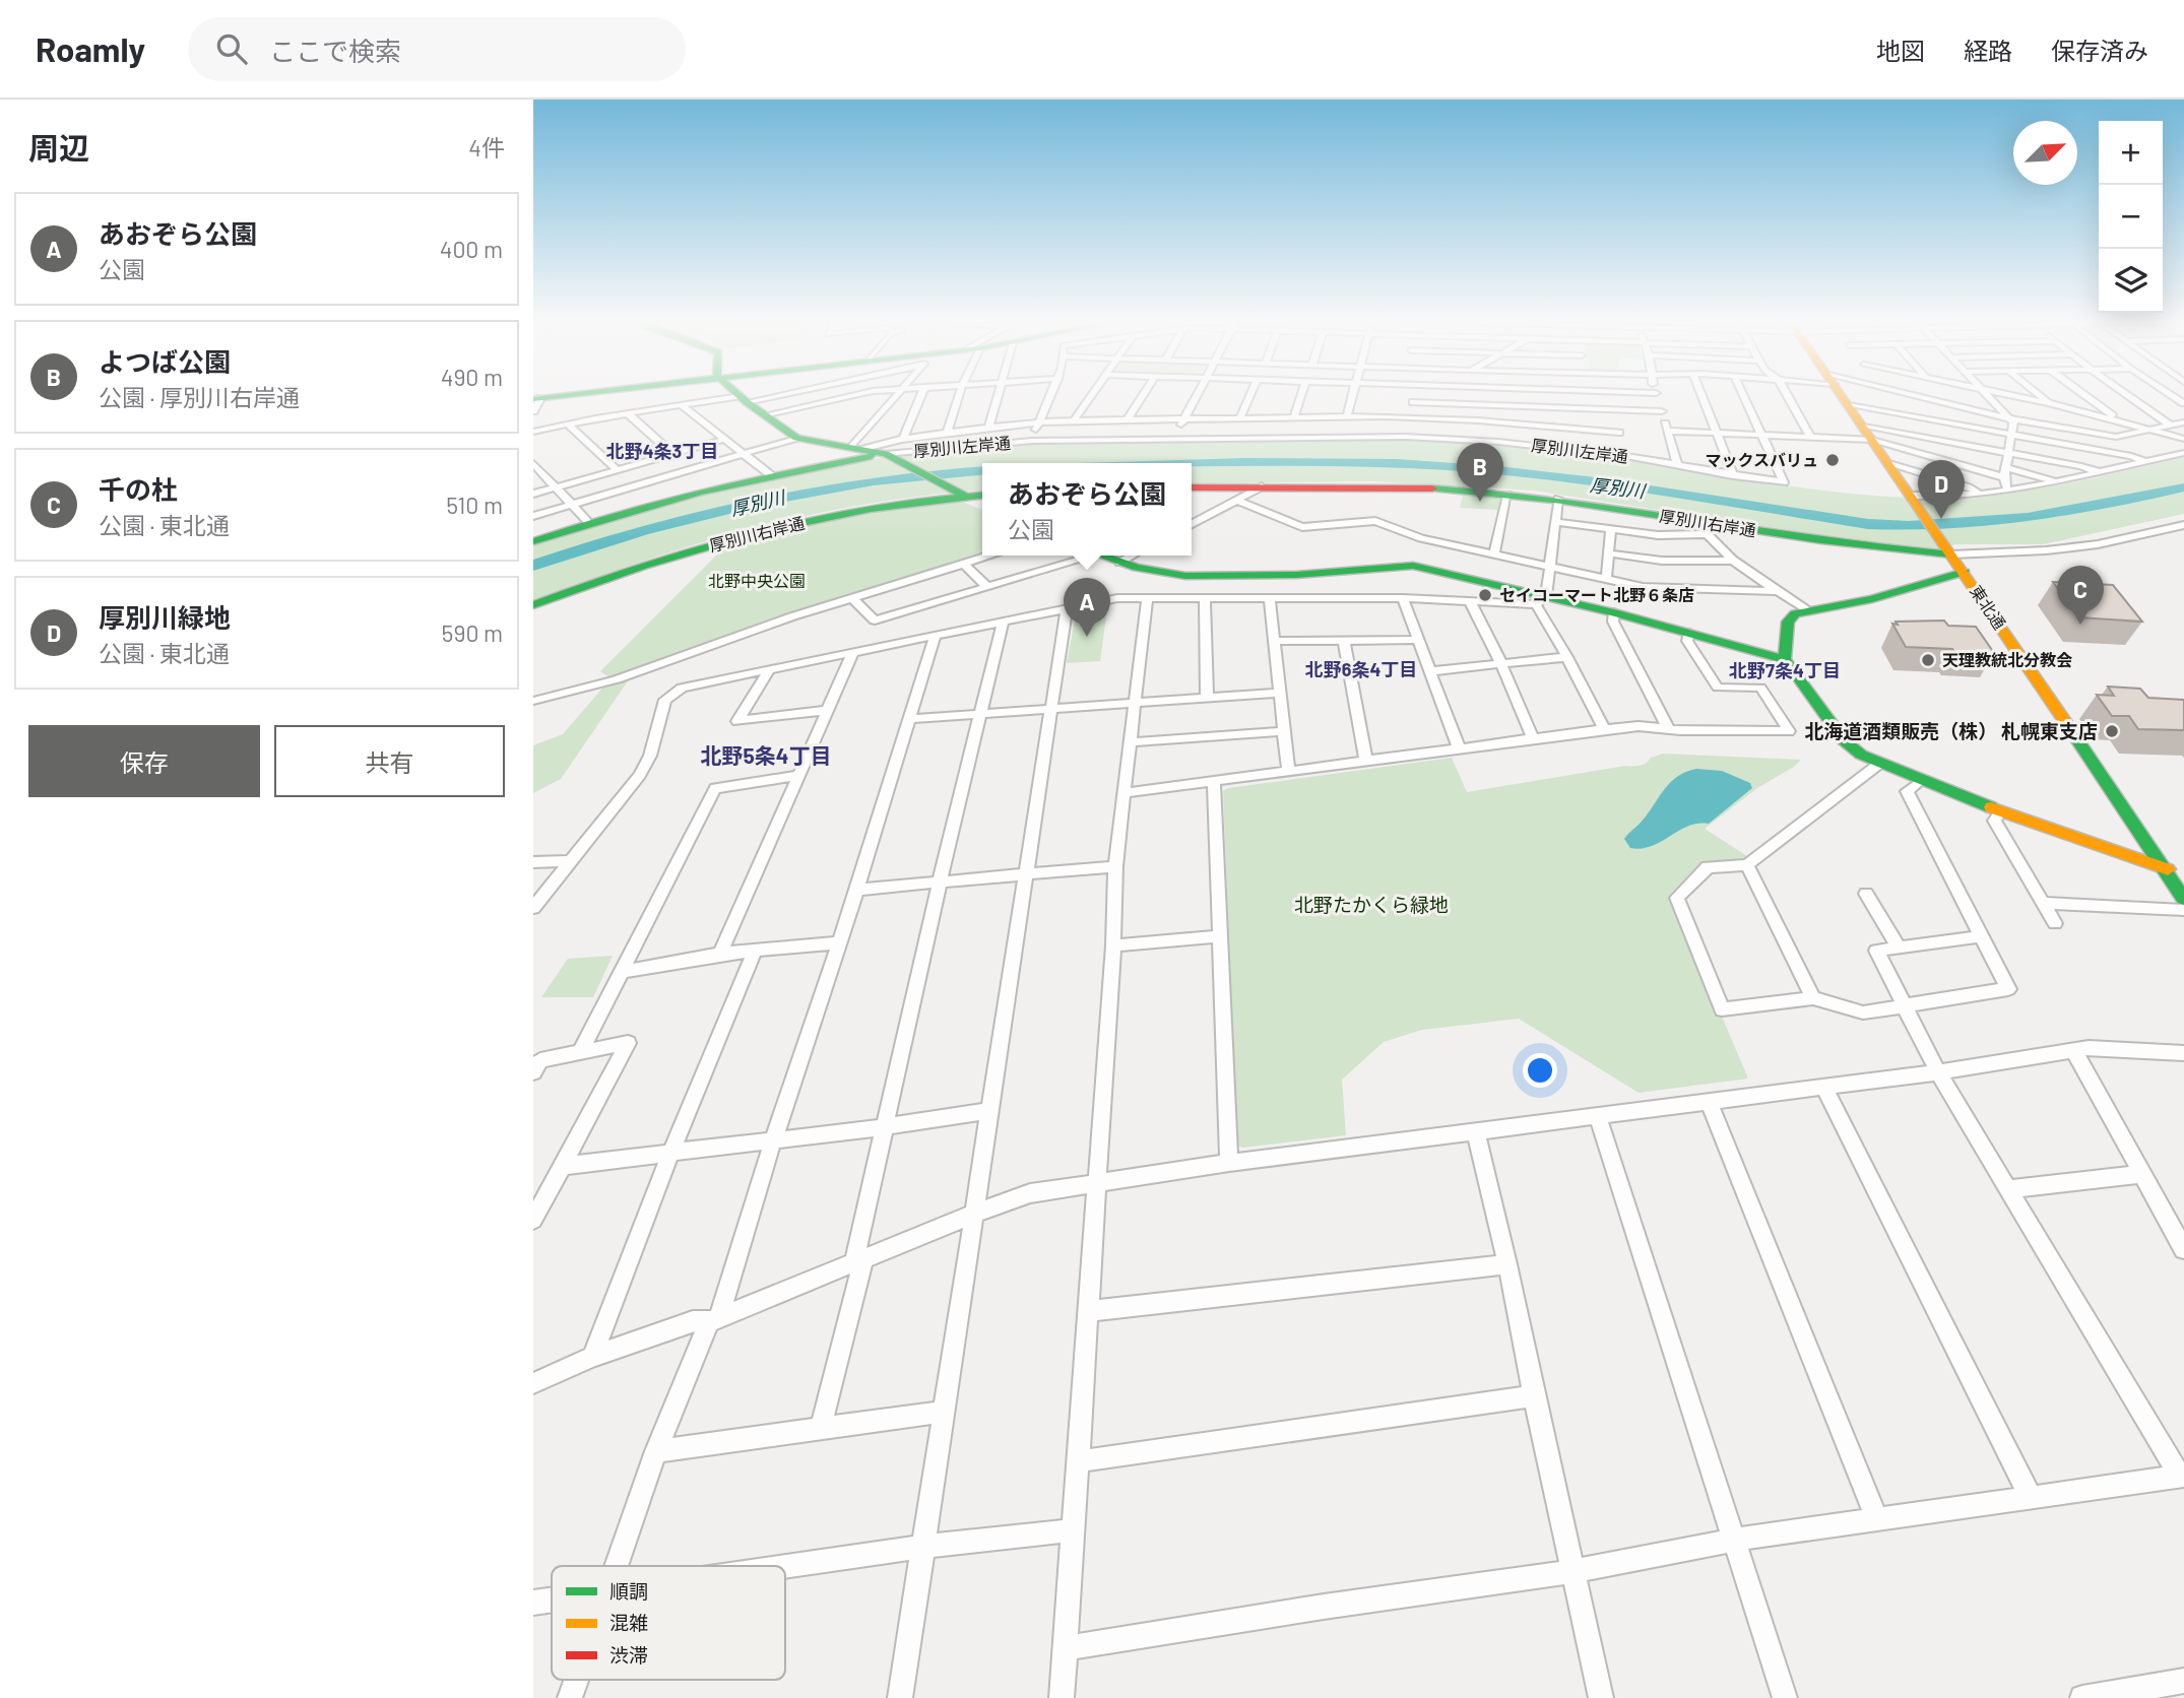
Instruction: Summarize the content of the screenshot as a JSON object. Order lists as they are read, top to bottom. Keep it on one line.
{"streets":{"street":["厚別川左岸通","厚別川右岸通","東北通"]},"crossings":[["厚別川右岸通","東北通"]],"districts":["北野4条3丁目","北野6条4丁目","北野7条4丁目","北野5条4丁目"],"water":["厚別川"],"parks":["北野中央公園","北野たかくら緑地"],"places":["マックスバリュ","セイコーマート北野６条店","天理教統北分教会","北海道酒類販売（株） 札幌東支店"],"legend":["順調","混雑","渋滞"],"north":"top right","page":{"header":"Roamly","search":"ここで検索","nav":["地図","経路","保存済み"],"heading":["周辺","4件"],"map_buttons":["+","−"],"list":[{"mark":"A","name":"あおぞら公園","note":"公園","value":"400 m"},{"mark":"B","name":"よつば公園","note":"公園 · 厚別川右岸通","value":"490 m"},{"mark":"C","name":"千の杜","note":"公園 · 東北通","value":"510 m"},{"mark":"D","name":"厚別川緑地","note":"公園 · 東北通","value":"590 m"}],"pins":["B","D","C","A"],"popup":["あおぞら公園","公園"],"buttons":["保存","共有"]}}
